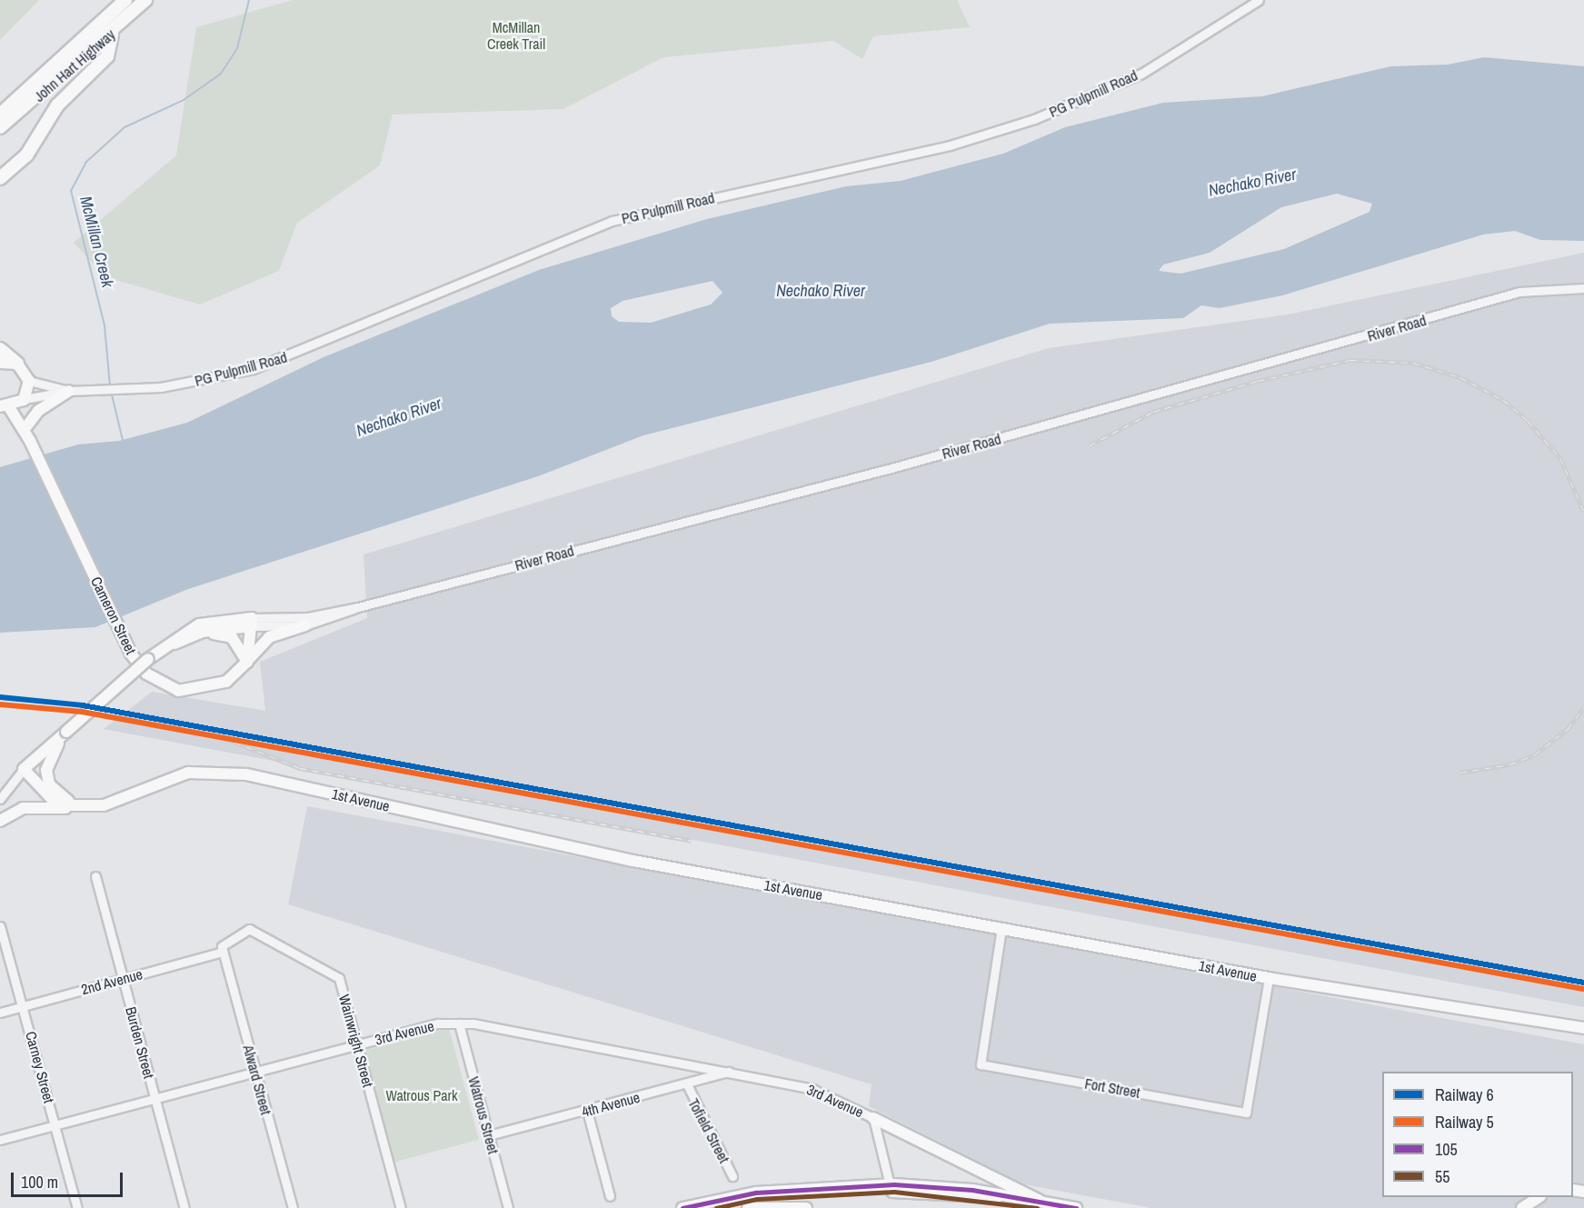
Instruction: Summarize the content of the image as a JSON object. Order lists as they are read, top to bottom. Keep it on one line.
{"streets":{"highway":["John Hart Highway"],"main road":["River Road","Cameron Street","1st Avenue"],"street":["PG Pulpmill Road","2nd Avenue","3rd Avenue","Wainwright Street","Burden Street","Carney Street","Alward Street","Fort Street","4th Avenue","Watrous Street","Tofield Street"]},"crossings":[["River Road","Cameron Street"],["River Road","1st Avenue"],["1st Avenue","Fort Street"],["2nd Avenue","Wainwright Street"],["2nd Avenue","Burden Street"],["2nd Avenue","Carney Street"],["2nd Avenue","Alward Street"],["3rd Avenue","Wainwright Street"],["3rd Avenue","Burden Street"],["3rd Avenue","Carney Street"],["3rd Avenue","Alward Street"],["3rd Avenue","4th Avenue"],["3rd Avenue","Watrous Street"],["Wainwright Street","Alward Street"],["4th Avenue","Watrous Street"],["4th Avenue","Tofield Street"]],"water":["Nechako River","McMillan Creek"],"parks":["McMillan Creek Trail","Watrous Park"],"lines":["rail line 6","rail line 5","transit line 105","transit line 55"],"legend":["Railway 6","Railway 5","105","55"],"scale_bar":"100 m"}
